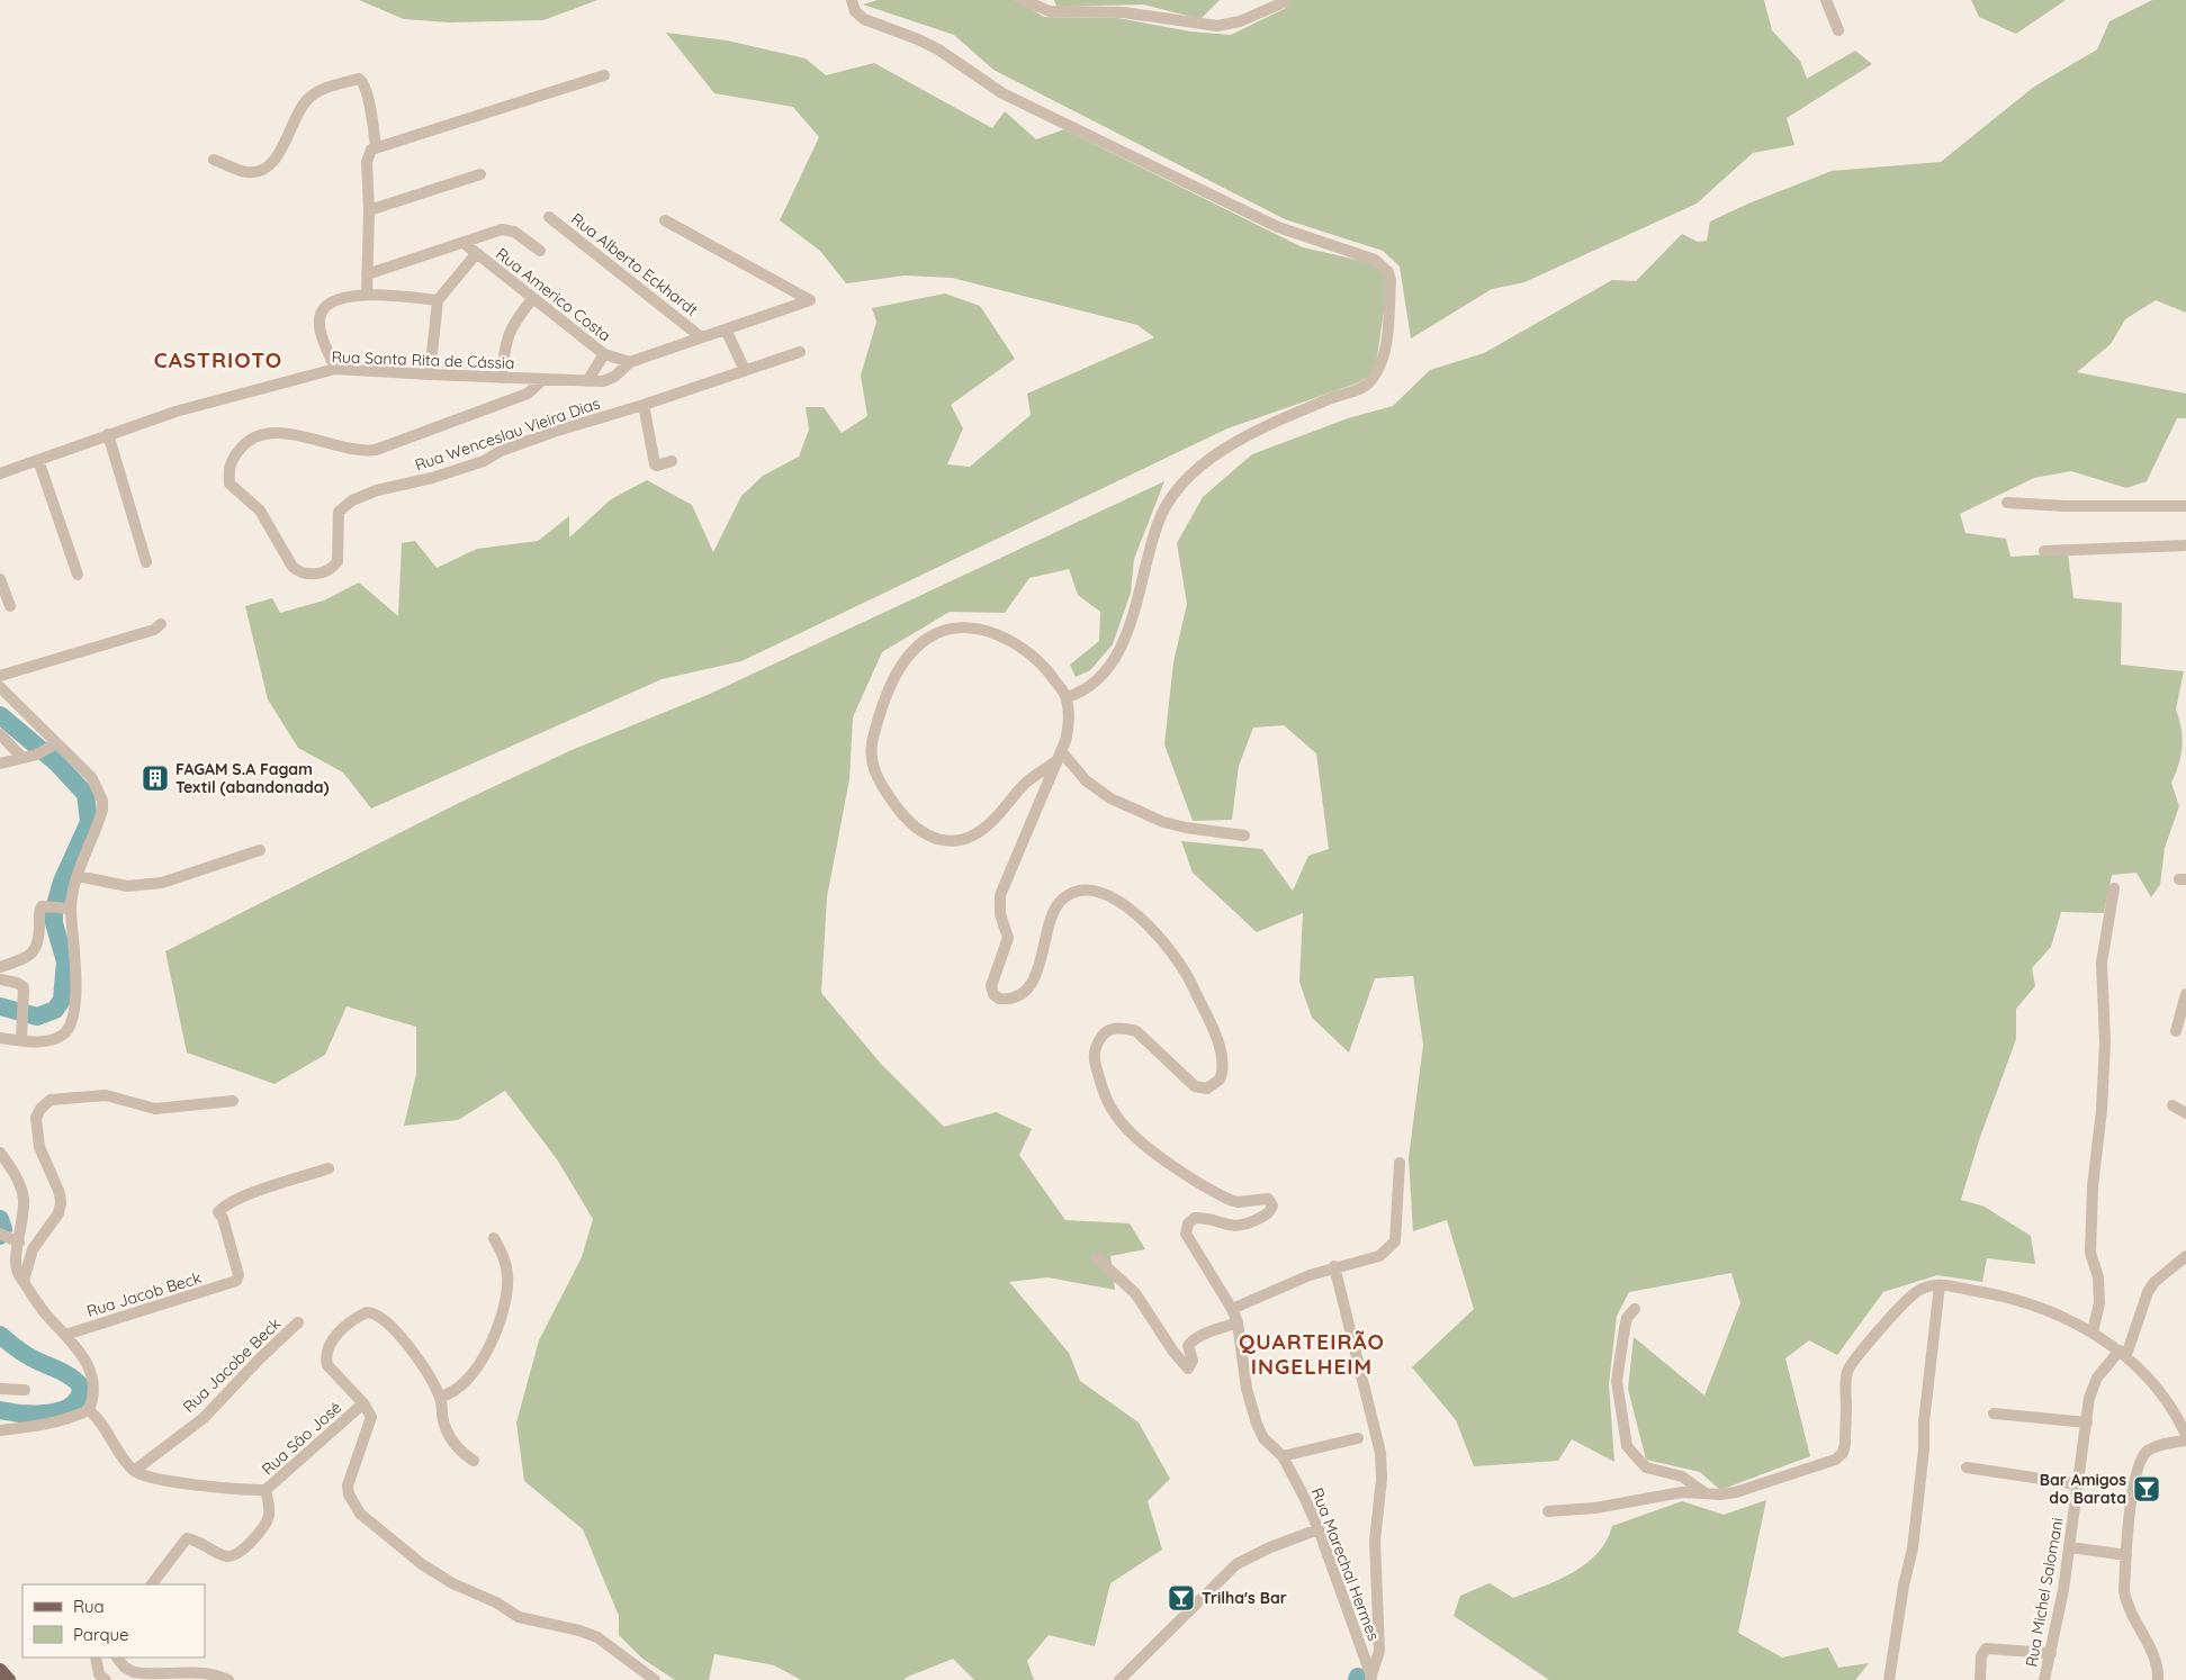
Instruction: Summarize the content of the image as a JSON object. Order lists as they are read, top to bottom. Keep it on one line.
{"streets":{"street":["Rua Alberto Eckhardt","Rua Americo Costa","Rua Santa Rita de Cássia","Rua Wenceslau Vieira Dias","Rua Jacob Beck","Rua Jacobe Beck","Rua Sâo José","Rua Marechal Hermes","Rua Michel Salomani"]},"crossings":[["Rua Alberto Eckhardt","Rua Santa Rita de Cássia"],["Rua Americo Costa","Rua Santa Rita de Cássia"],["Rua Santa Rita de Cássia","Rua Wenceslau Vieira Dias"],["Rua Jacobe Beck","Rua Sâo José"]],"districts":["CASTRIOTO","QUARTEIRÃO INGELHEIM"],"places":{"building":["FAGAM S.A Fagam Textil (abandonada)"],"bar":["Bar Amigos do Barata","Trilha's Bar"]},"legend":["Rua","Parque"]}
